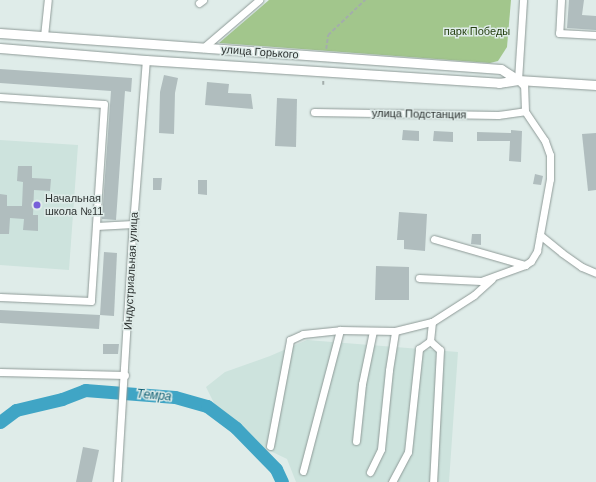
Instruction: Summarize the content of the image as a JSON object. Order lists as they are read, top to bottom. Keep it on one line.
{"streets":{"main road":["улица Горького"],"street":["улица Подстанция","Индустриальная улица"]},"crossings":[["улица Горького","Индустриальная улица"]],"water":["Темра"],"parks":["парк Победы"],"places":["Начальная школа №11"]}
